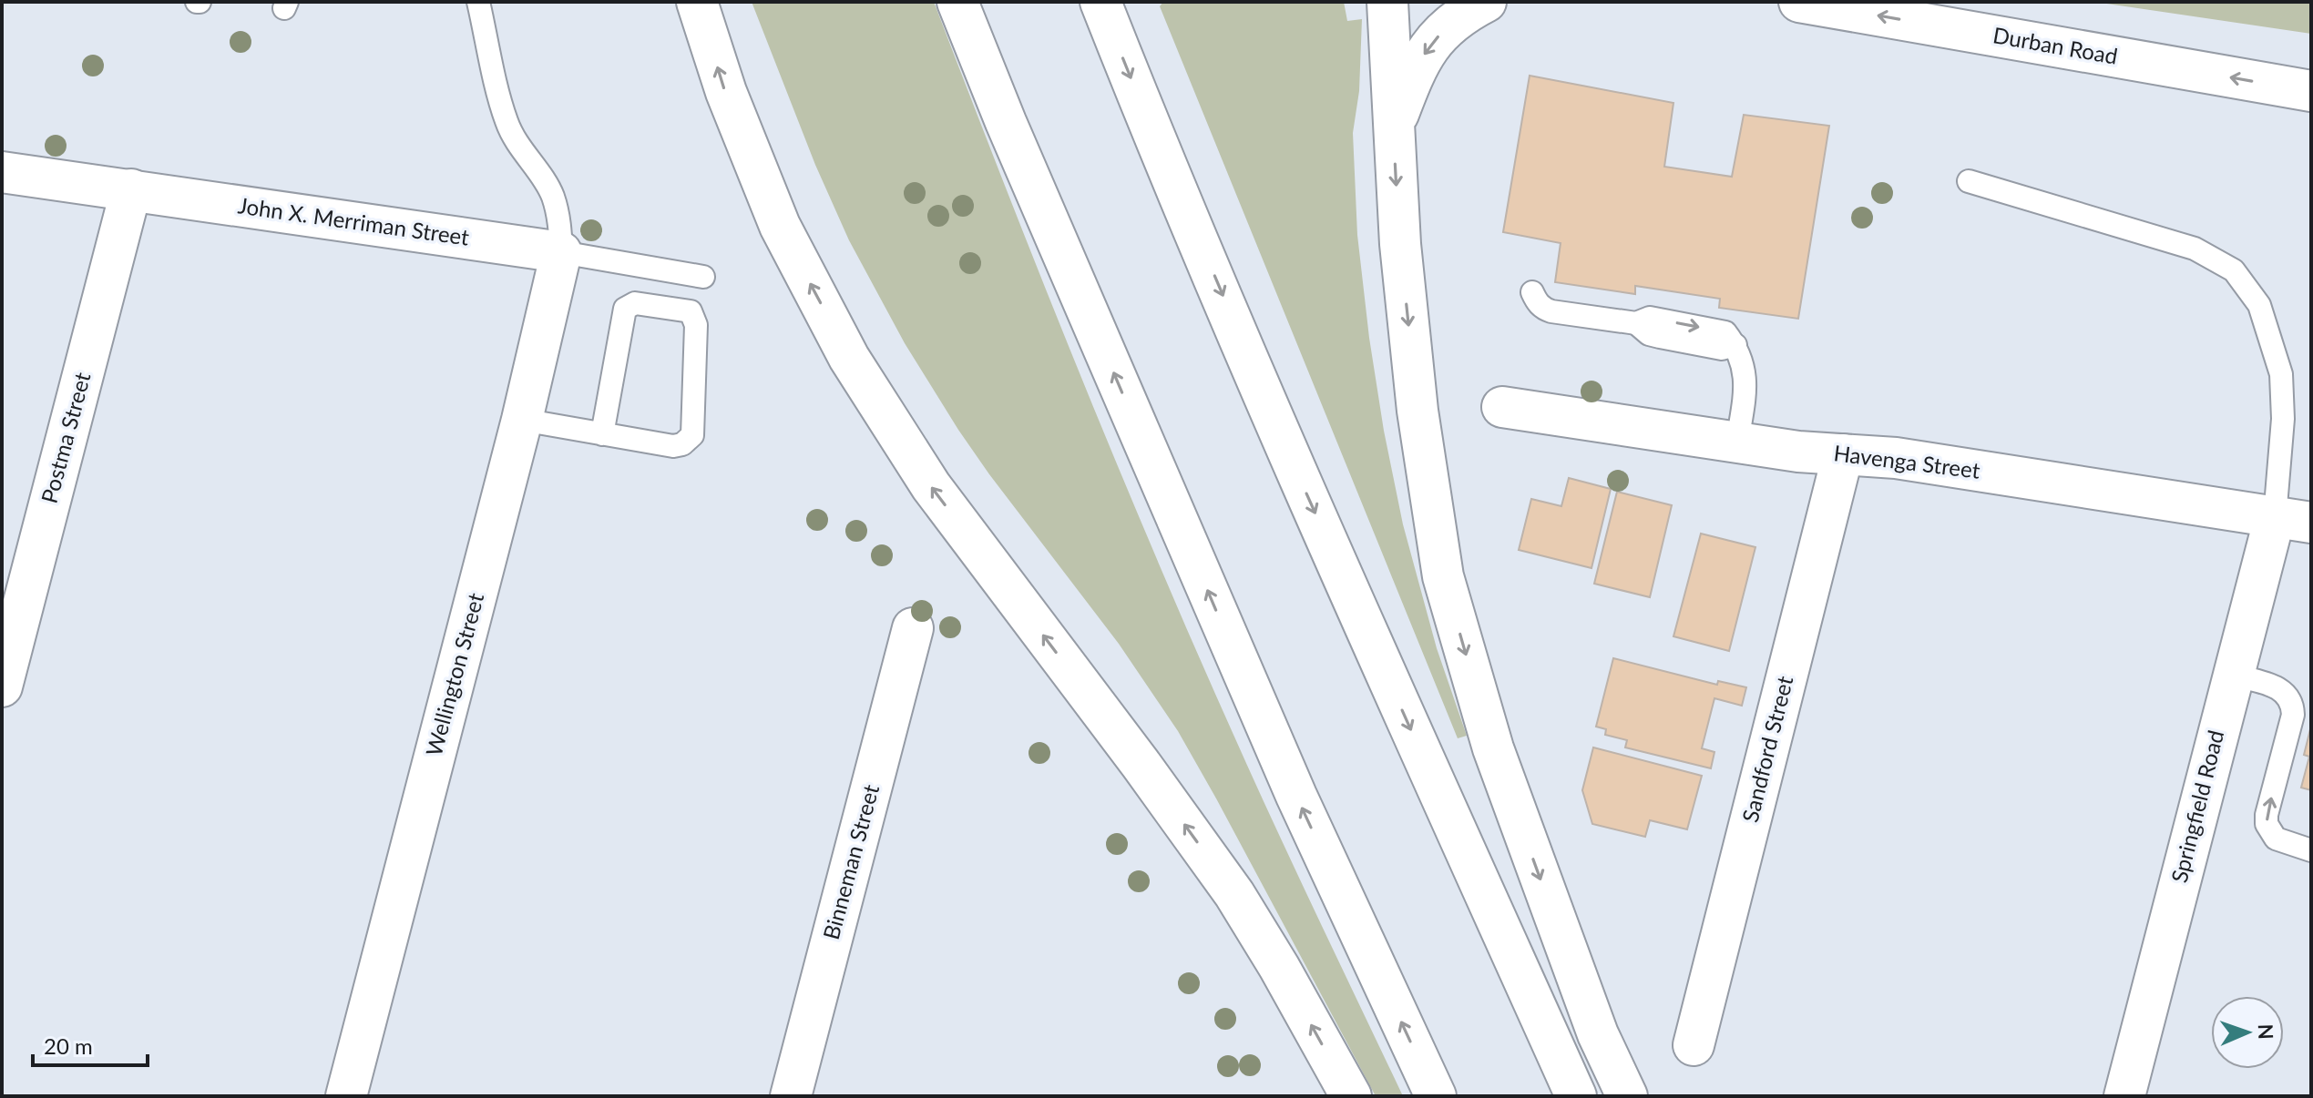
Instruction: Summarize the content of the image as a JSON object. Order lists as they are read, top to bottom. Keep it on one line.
{"streets":{"main road":["Durban Road","John X. Merriman Street","Postma Street","Havenga Street","Wellington Street","Sandford Street","Springfield Road","Binneman Street"]},"crossings":[["John X. Merriman Street","Postma Street"],["John X. Merriman Street","Wellington Street"],["Havenga Street","Sandford Street"],["Havenga Street","Springfield Road"]],"one_way":["Durban Road"],"scale_bar":"20 m","north":"right"}
